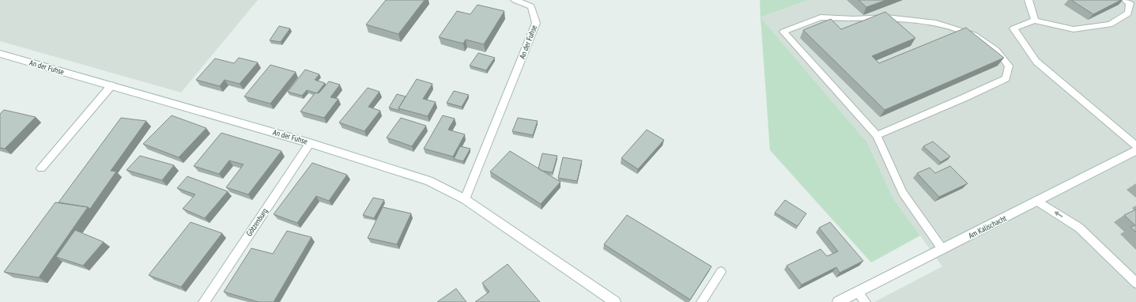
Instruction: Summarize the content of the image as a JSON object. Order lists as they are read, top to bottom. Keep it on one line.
{"streets":{"street":["An der Fuhse","Götzenburg","Am Kalischacht"]},"crossings":[["An der Fuhse","Götzenburg"]]}
